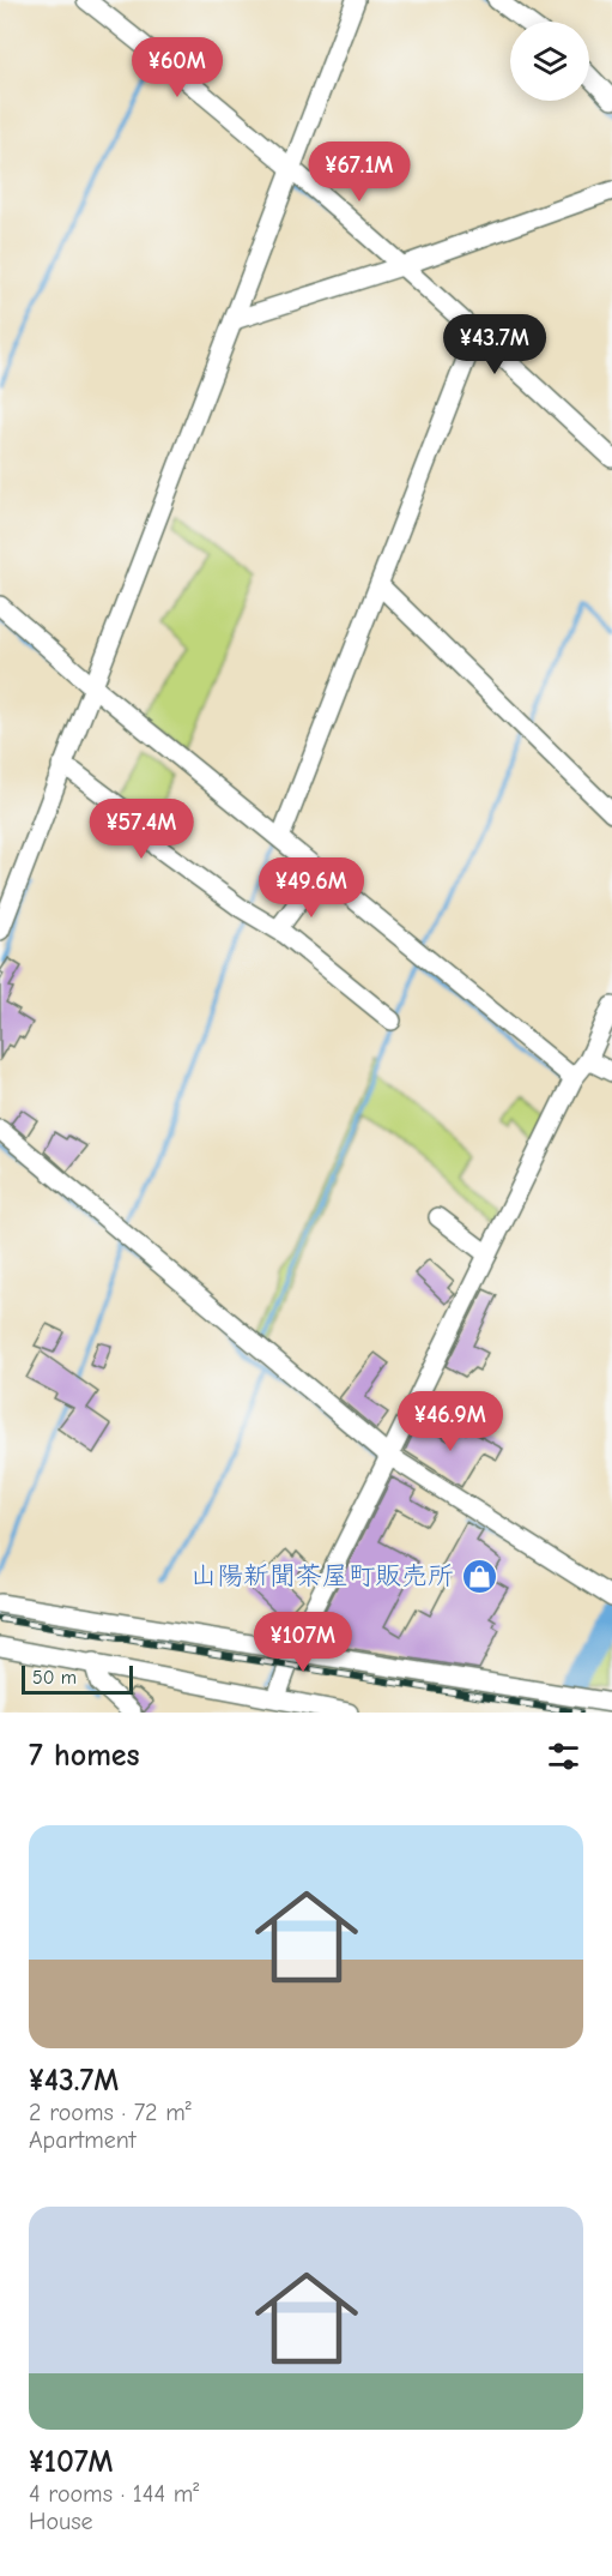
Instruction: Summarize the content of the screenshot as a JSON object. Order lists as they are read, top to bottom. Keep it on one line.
{"places":{"shop":["山陽新聞茶屋町販売所"]},"scale_bar":"50 m","page":{"price":["¥60M","¥67.1M","¥43.7M","¥57.4M","¥49.6M","¥46.9M","¥107M"],"scale":"50 m","heading":"7 homes","list":[{"name":"¥43.7M","note":"2 rooms · 72 m² · Apartment"},{"name":"¥107M","note":"4 rooms · 144 m² · House"}]}}
